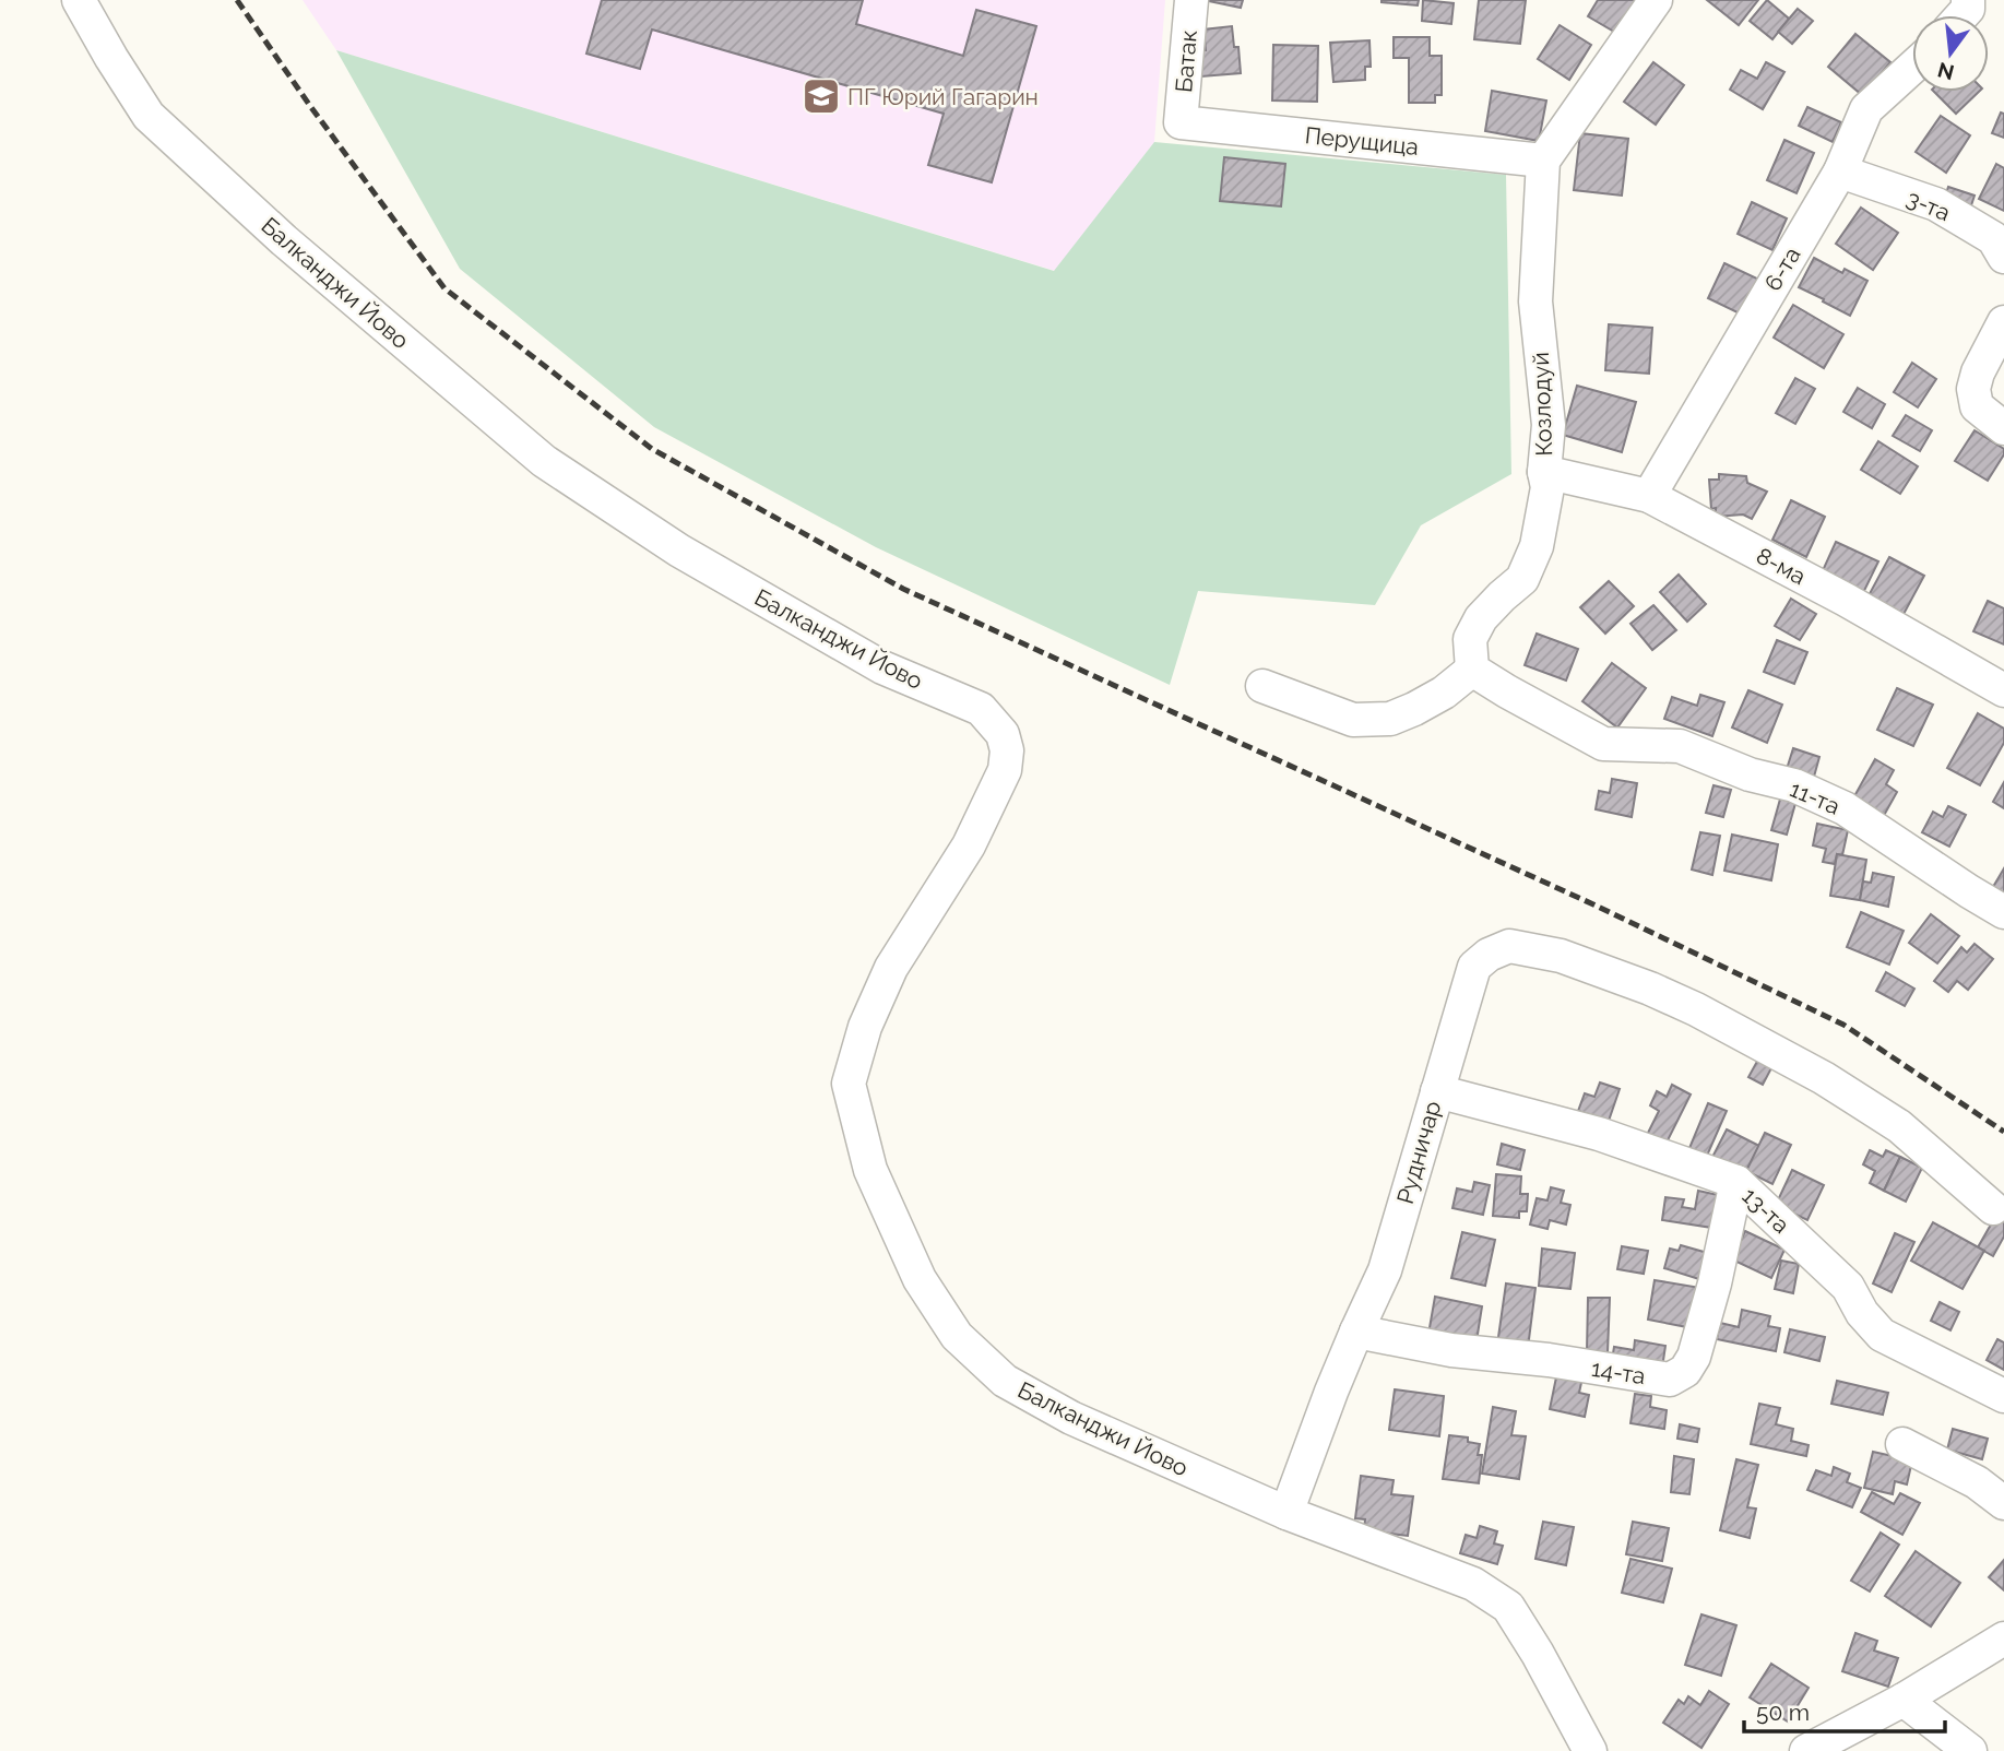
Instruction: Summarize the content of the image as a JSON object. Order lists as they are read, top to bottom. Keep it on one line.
{"streets":{"street":["Батак","Перущица","3-та","6-та","Балканджи Йово","Козлодуй","8-ма","11-та","Рудничар","13-та","14-та"]},"crossings":[["Батак","Перущица"],["Перущица","Козлодуй"],["3-та","6-та"],["6-та","8-ма"],["Балканджи Йово","Рудничар"],["Козлодуй","8-ма"],["Козлодуй","11-та"],["Рудничар","13-та"],["Рудничар","14-та"],["13-та","14-та"]],"places":{"school or university":["ПГ Юрий Гагарин"]},"scale_bar":"50 m","north":"bottom"}
